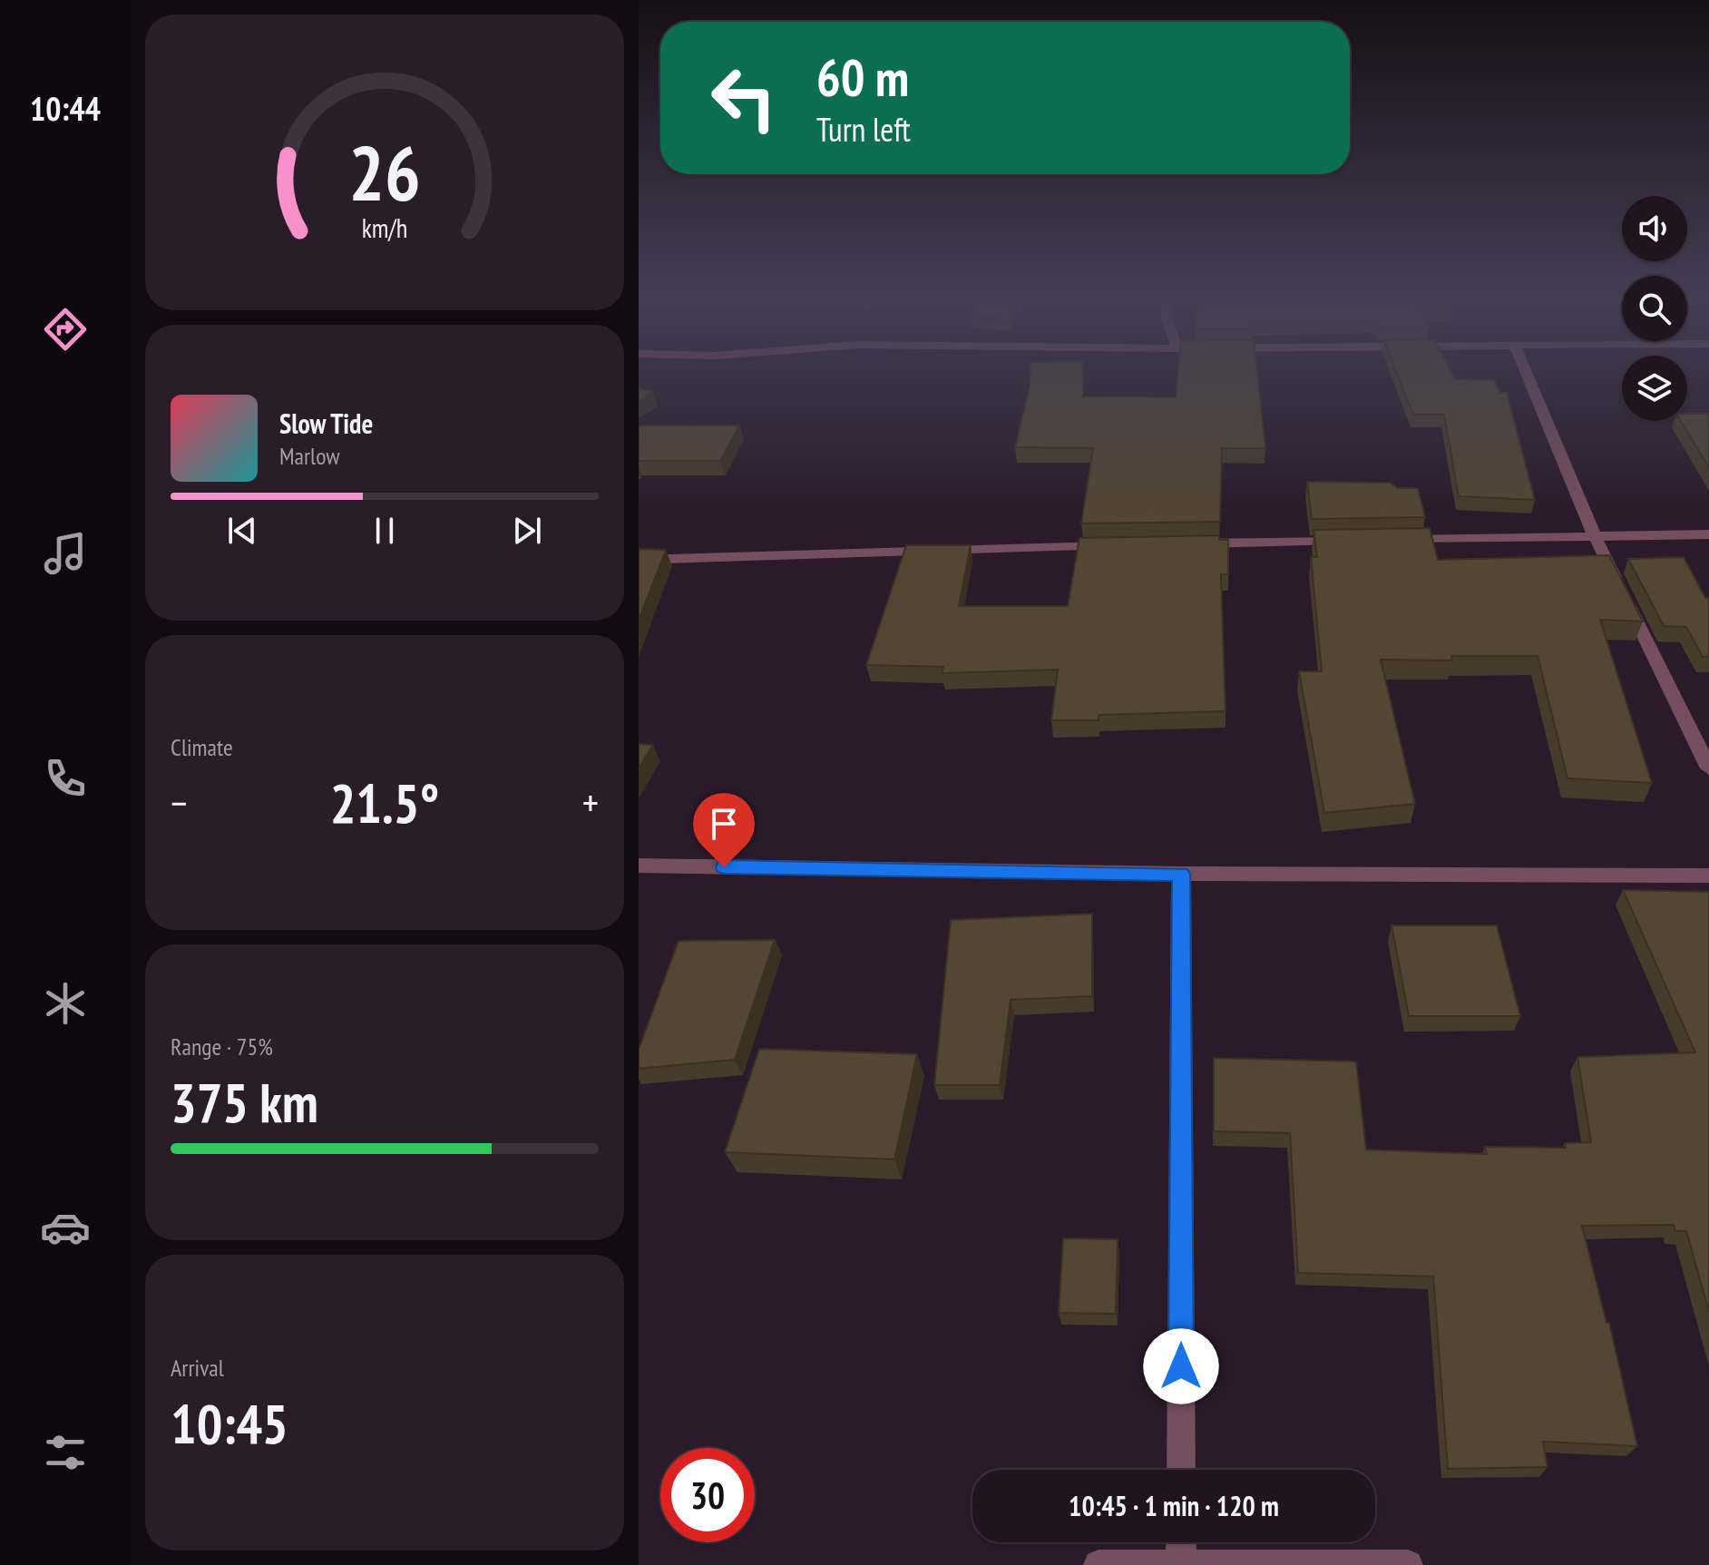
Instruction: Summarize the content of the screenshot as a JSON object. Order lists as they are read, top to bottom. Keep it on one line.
{"page":{"tabs":"10:44","turn":["60 m","Turn left"],"song":["Slow Tide","Marlow"],"tile":["Climate",["Range · 75%","375 km"],["Arrival","10:45"]],"heat":["−","21.5°","+"],"limit":"30","trip":"10:45 · 1 min · 120 m","gauge":["26","km/h"]}}
